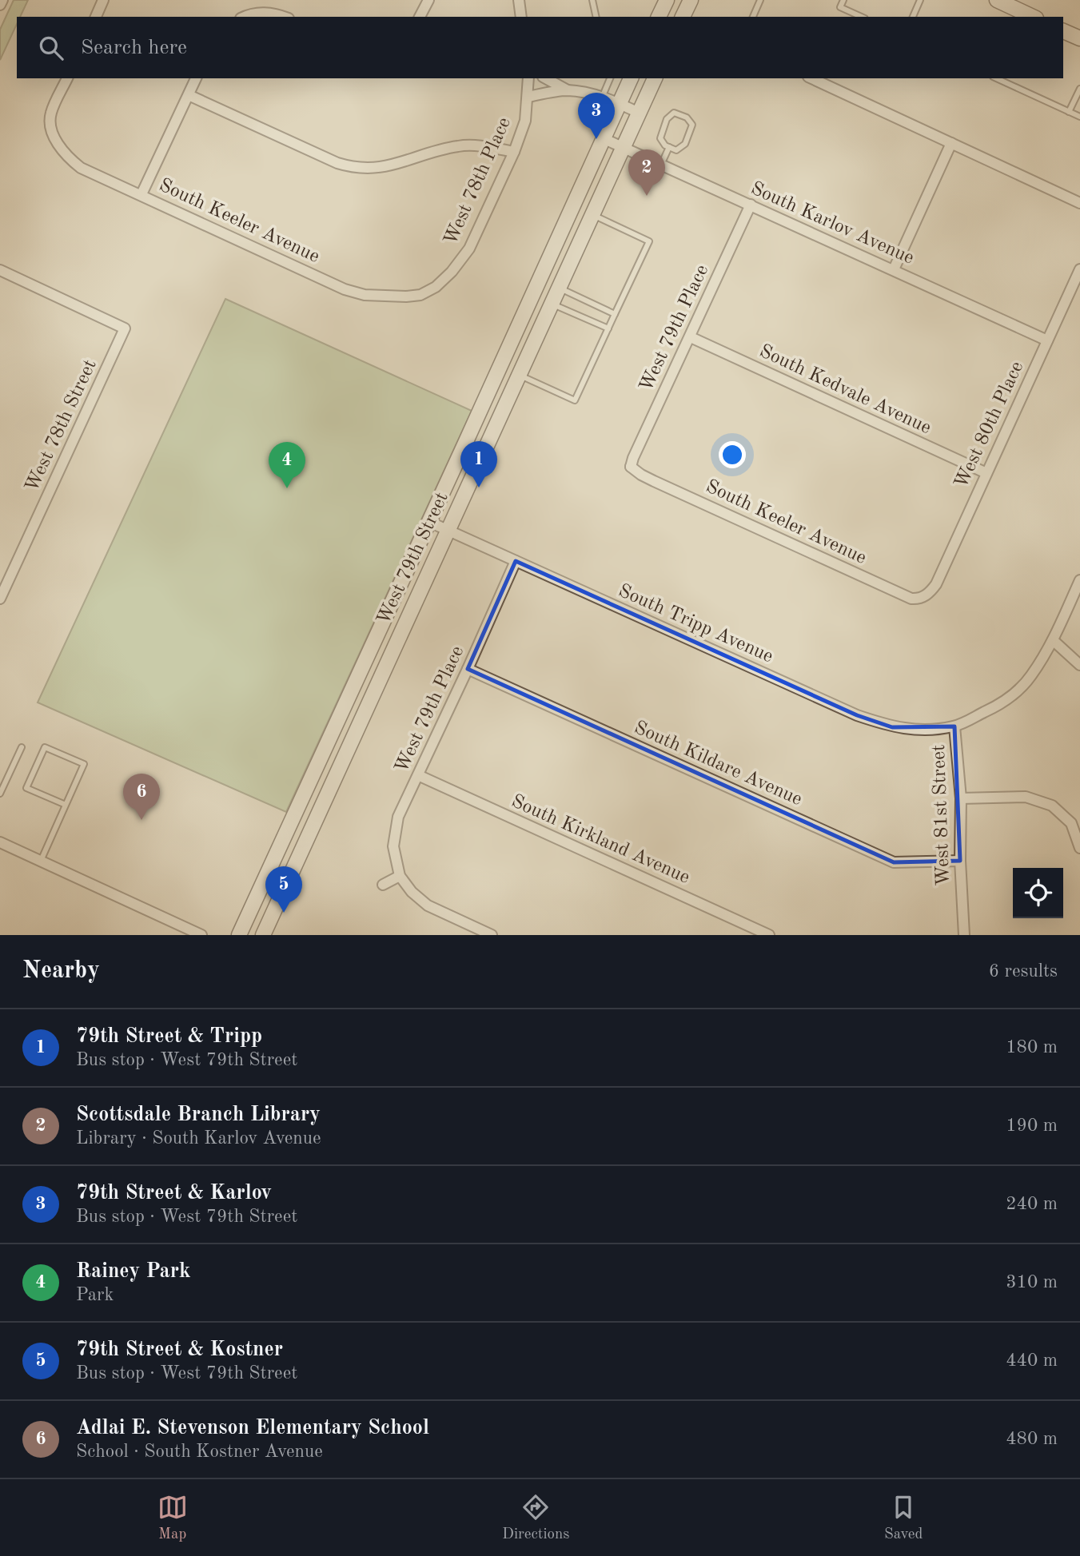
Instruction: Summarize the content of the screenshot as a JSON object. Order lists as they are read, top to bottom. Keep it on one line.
{"streets":{"main road":["West 79th Street"],"street":["West 78th Place","South Keeler Avenue","South Karlov Avenue","West 79th Place","South Kedvale Avenue","West 80th Place","West 78th Street","South Tripp Avenue","South Kildare Avenue","West 81st Street","South Kirkland Avenue"]},"crossings":[["West 78th Place","South Keeler Avenue"],["South Keeler Avenue","West 79th Place"],["South Keeler Avenue","West 80th Place"],["South Karlov Avenue","West 79th Place"],["South Karlov Avenue","West 80th Place"],["South Karlov Avenue","West 79th Street"],["West 79th Place","South Kedvale Avenue"],["West 79th Place","South Tripp Avenue"],["West 79th Place","South Kildare Avenue"],["West 79th Place","South Kirkland Avenue"],["South Kedvale Avenue","West 80th Place"],["West 79th Street","South Tripp Avenue"],["South Tripp Avenue","West 81st Street"],["South Kildare Avenue","West 81st Street"]],"page":{"search":"Search here","pins":["3","2","1","4","6","5"],"heading":["Nearby","6 results"],"list":[{"mark":"1","name":"79th Street & Tripp","note":"Bus stop · West 79th Street","value":"180 m"},{"mark":"2","name":"Scottsdale Branch Library","note":"Library · South Karlov Avenue","value":"190 m"},{"mark":"3","name":"79th Street & Karlov","note":"Bus stop · West 79th Street","value":"240 m"},{"mark":"4","name":"Rainey Park","note":"Park","value":"310 m"},{"mark":"5","name":"79th Street & Kostner","note":"Bus stop · West 79th Street","value":"440 m"},{"mark":"6","name":"Adlai E. Stevenson Elementary School","note":"School · South Kostner Avenue","value":"480 m"}],"nav":["Map","Directions","Saved"]}}
